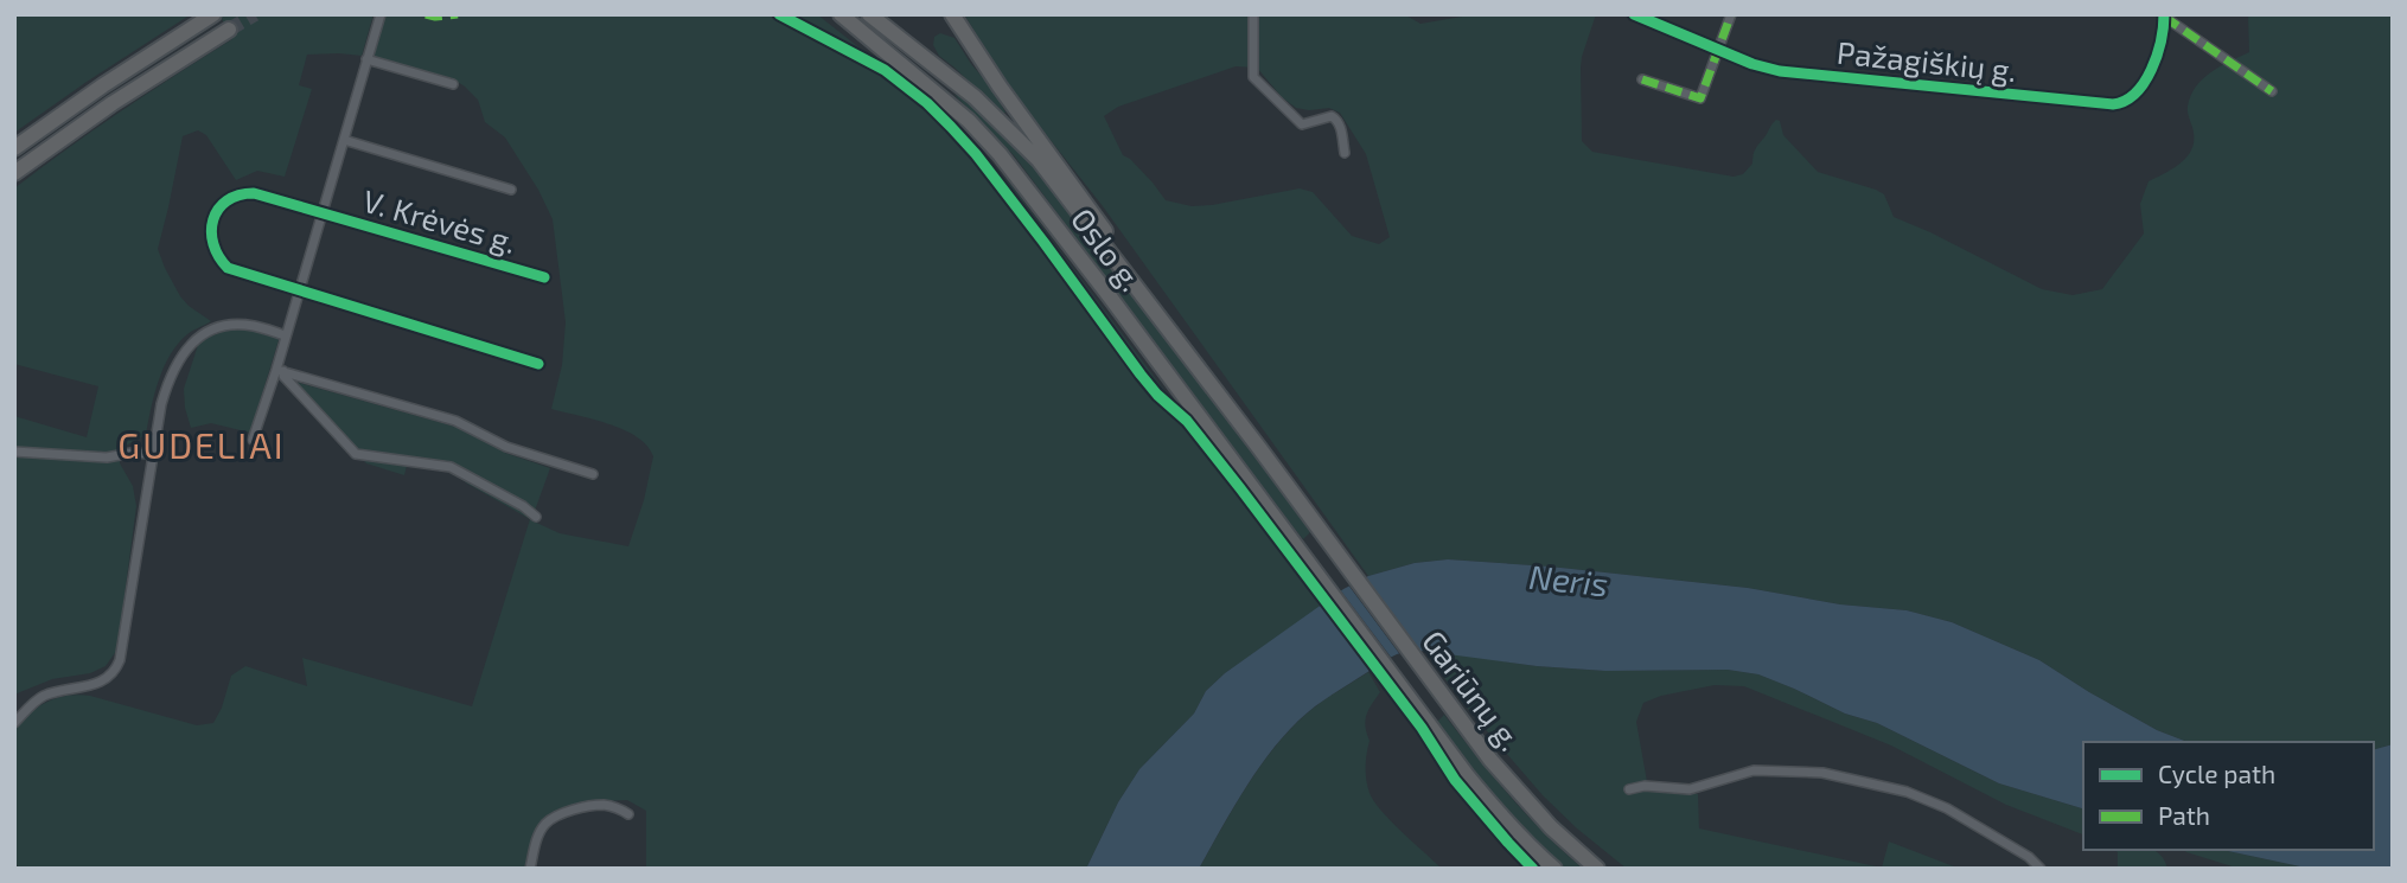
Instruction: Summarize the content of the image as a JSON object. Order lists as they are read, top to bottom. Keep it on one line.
{"streets":{"highway":["Oslo g.","Gariūnų g."],"street":["Pažagiškių g.","V. Krėvės g."]},"crossings":[["Oslo g.","Gariūnų g."]],"districts":["GUDELIAI"],"water":["Neris"],"legend":["Cycle path","Path"]}
